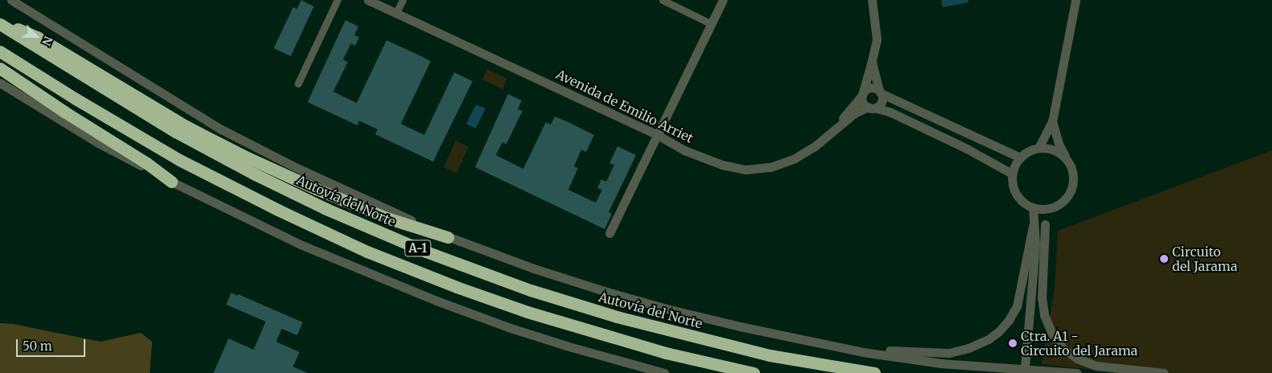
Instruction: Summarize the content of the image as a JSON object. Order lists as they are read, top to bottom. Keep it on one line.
{"streets":{"highway":["Autovía del Norte","A-1"],"street":["Avenida de Emilio Arriet"]},"places":["Circuito del Jarama","Ctra. A1 - Circuito del Jarama"],"scale_bar":"50 m","north":"bottom right"}
